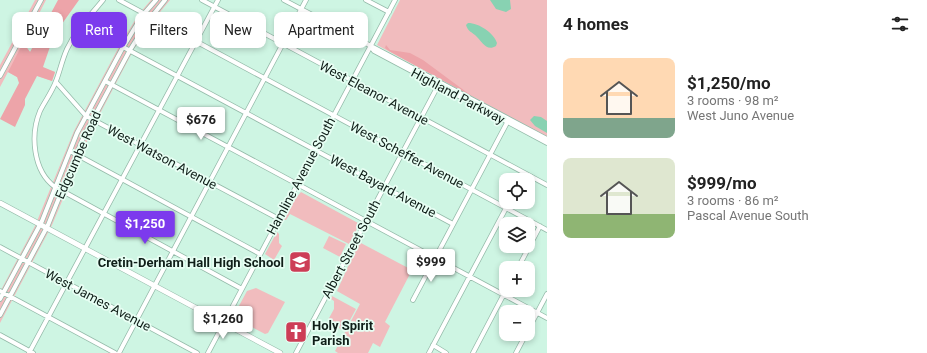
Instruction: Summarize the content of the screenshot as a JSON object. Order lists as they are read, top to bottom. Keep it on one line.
{"streets":{"street":["West Eleanor Avenue","Highland Parkway","Edgcumbe Road","West Scheffer Avenue","West Watson Avenue","Hamline Avenue South","West Bayard Avenue","Albert Street South","West James Avenue"]},"crossings":[["West Eleanor Avenue","Hamline Avenue South"],["West Eleanor Avenue","Albert Street South"],["Highland Parkway","Hamline Avenue South"],["Highland Parkway","Albert Street South"],["Edgcumbe Road","West Watson Avenue"],["Edgcumbe Road","West Bayard Avenue"],["Edgcumbe Road","West James Avenue"],["West Scheffer Avenue","Hamline Avenue South"],["West Scheffer Avenue","Albert Street South"],["West Watson Avenue","Hamline Avenue South"],["Hamline Avenue South","West Bayard Avenue"],["West Bayard Avenue","Albert Street South"]],"places":{"school or university":["Cretin-Derham Hall High School"],"church":["Holy Spirit Parish"]},"page":{"heading":"4 homes","chip":["Buy","Rent","Filters","New","Apartment"],"list":[{"name":"$1,250/mo","note":"3 rooms · 98 m² · West Juno Avenue"},{"name":"$999/mo","note":"3 rooms · 86 m² · Pascal Avenue South"}],"price":["$676","$1,250","$999","$1,260"],"map_buttons":["+","−"]}}
